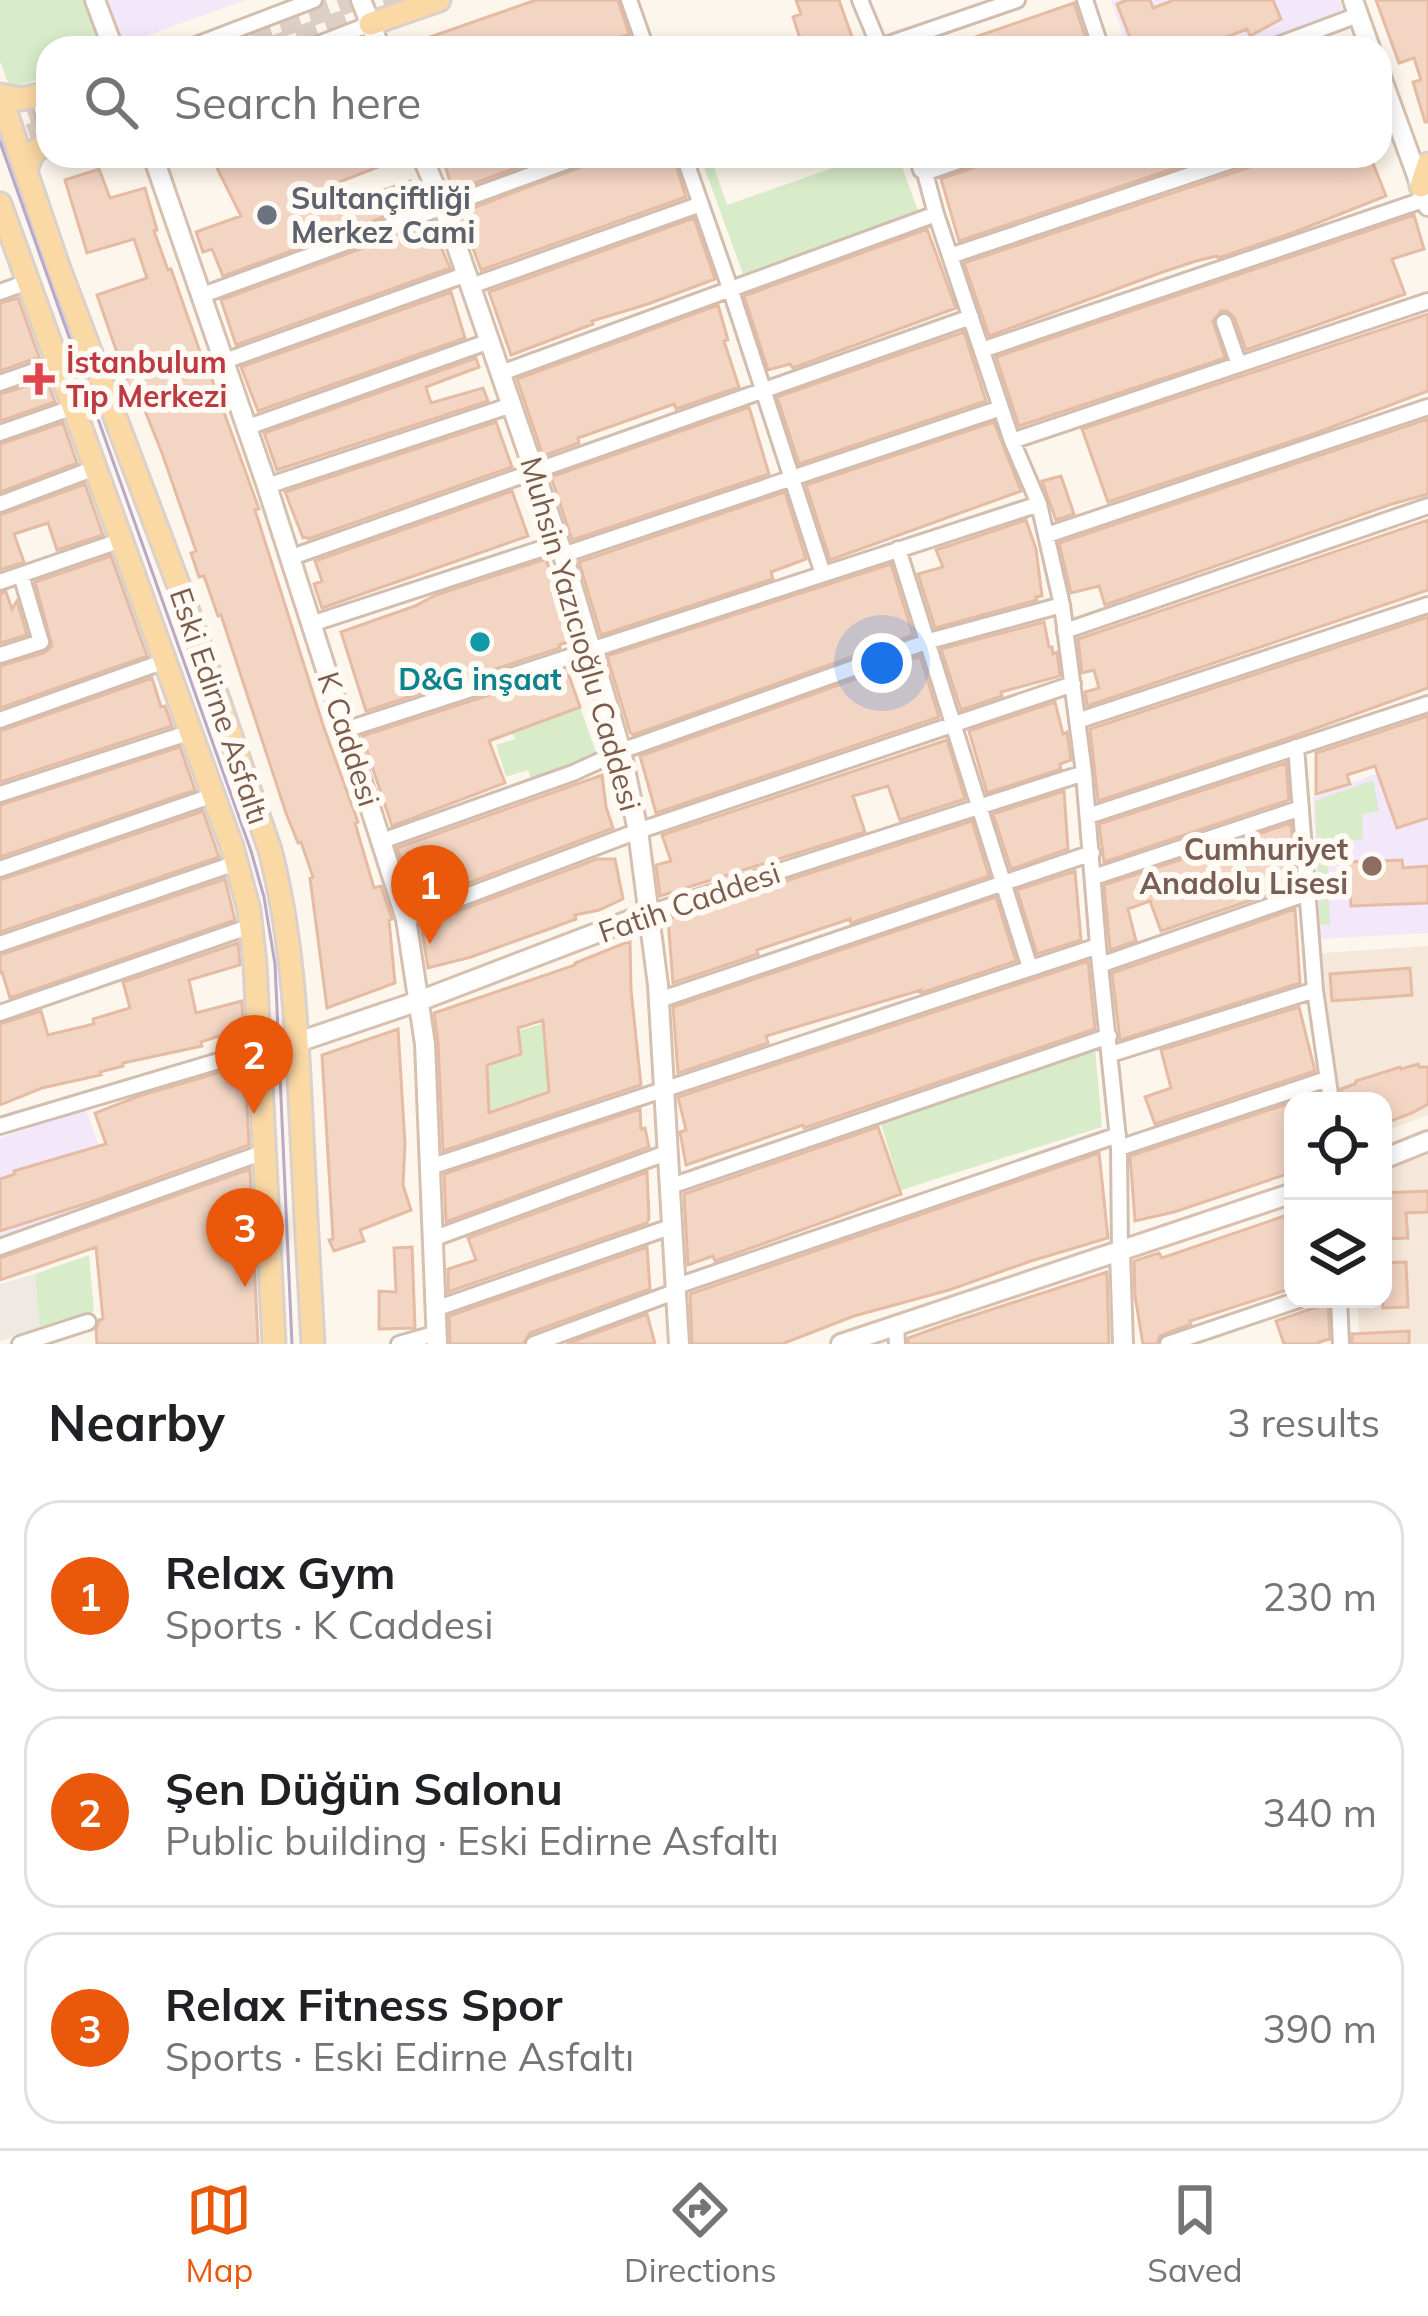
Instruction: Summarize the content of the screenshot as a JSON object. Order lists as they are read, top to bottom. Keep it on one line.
{"streets":{"main road":["Eski Edirne Asfaltı"],"street":["Muhsin Yazıcıoğlu Caddesi","K Caddesi","Fatih Caddesi"]},"crossings":[["Muhsin Yazıcıoğlu Caddesi","Fatih Caddesi"],["Eski Edirne Asfaltı","Fatih Caddesi"],["K Caddesi","Fatih Caddesi"]],"places":{"other":["Sultançiftliği Merkez Cami","D&G inşaat","Cumhuriyet Anadolu Lisesi"],"health":["İstanbulum Tıp Merkezi"]},"page":{"search":"Search here","pins":["1","2","3"],"heading":["Nearby","3 results"],"list":[{"mark":"1","name":"Relax Gym","note":"Sports · K Caddesi","value":"230 m"},{"mark":"2","name":"Şen Düğün Salonu","note":"Public building · Eski Edirne Asfaltı","value":"340 m"},{"mark":"3","name":"Relax Fitness Spor","note":"Sports · Eski Edirne Asfaltı","value":"390 m"}],"nav":["Map","Directions","Saved"]}}
